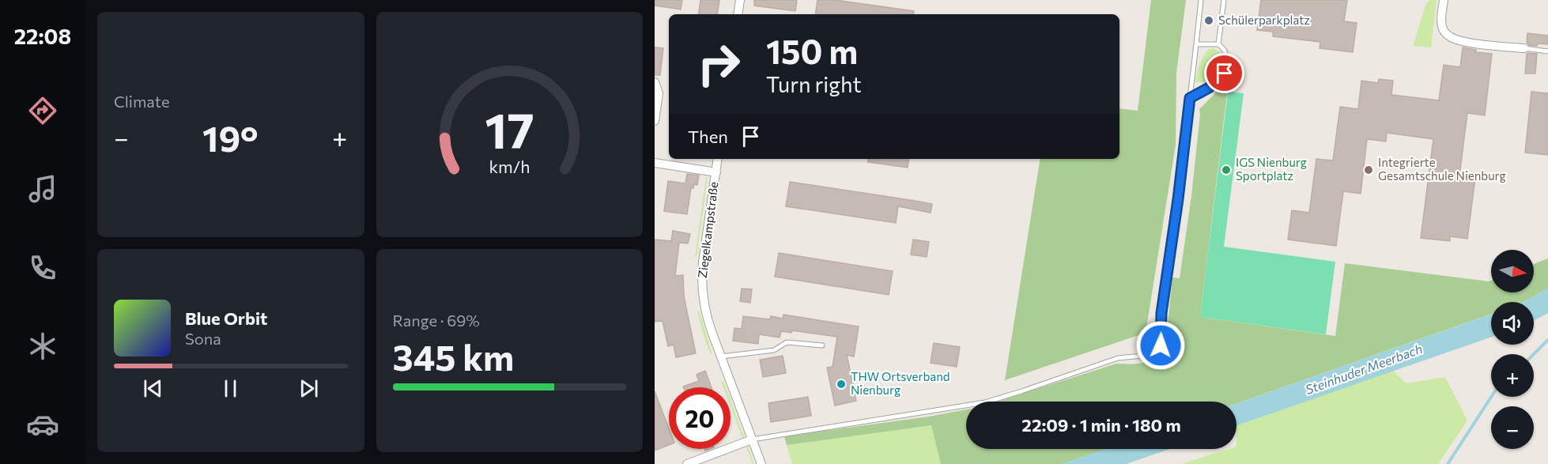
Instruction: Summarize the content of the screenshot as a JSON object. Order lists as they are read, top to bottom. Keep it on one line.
{"streets":{"street":["Ziegelkampstraße"]},"water":["Steinhuder Meerbach"],"places":["Schülerparkplatz","IGS Nienburg Sportplatz","Integrierte Gesamtschule Nienburg","THW Ortsverband Nienburg"],"north":"right","page":{"tabs":"22:08","tile":["Climate",["Range · 69%","345 km"]],"turn":["150 m","Turn right"],"then":"Then","heat":["−","19°","+"],"map_buttons":["+","−"],"song":["Blue Orbit","Sona"],"limit":"20","trip":"22:09 · 1 min · 180 m","gauge":["17","km/h"]}}
